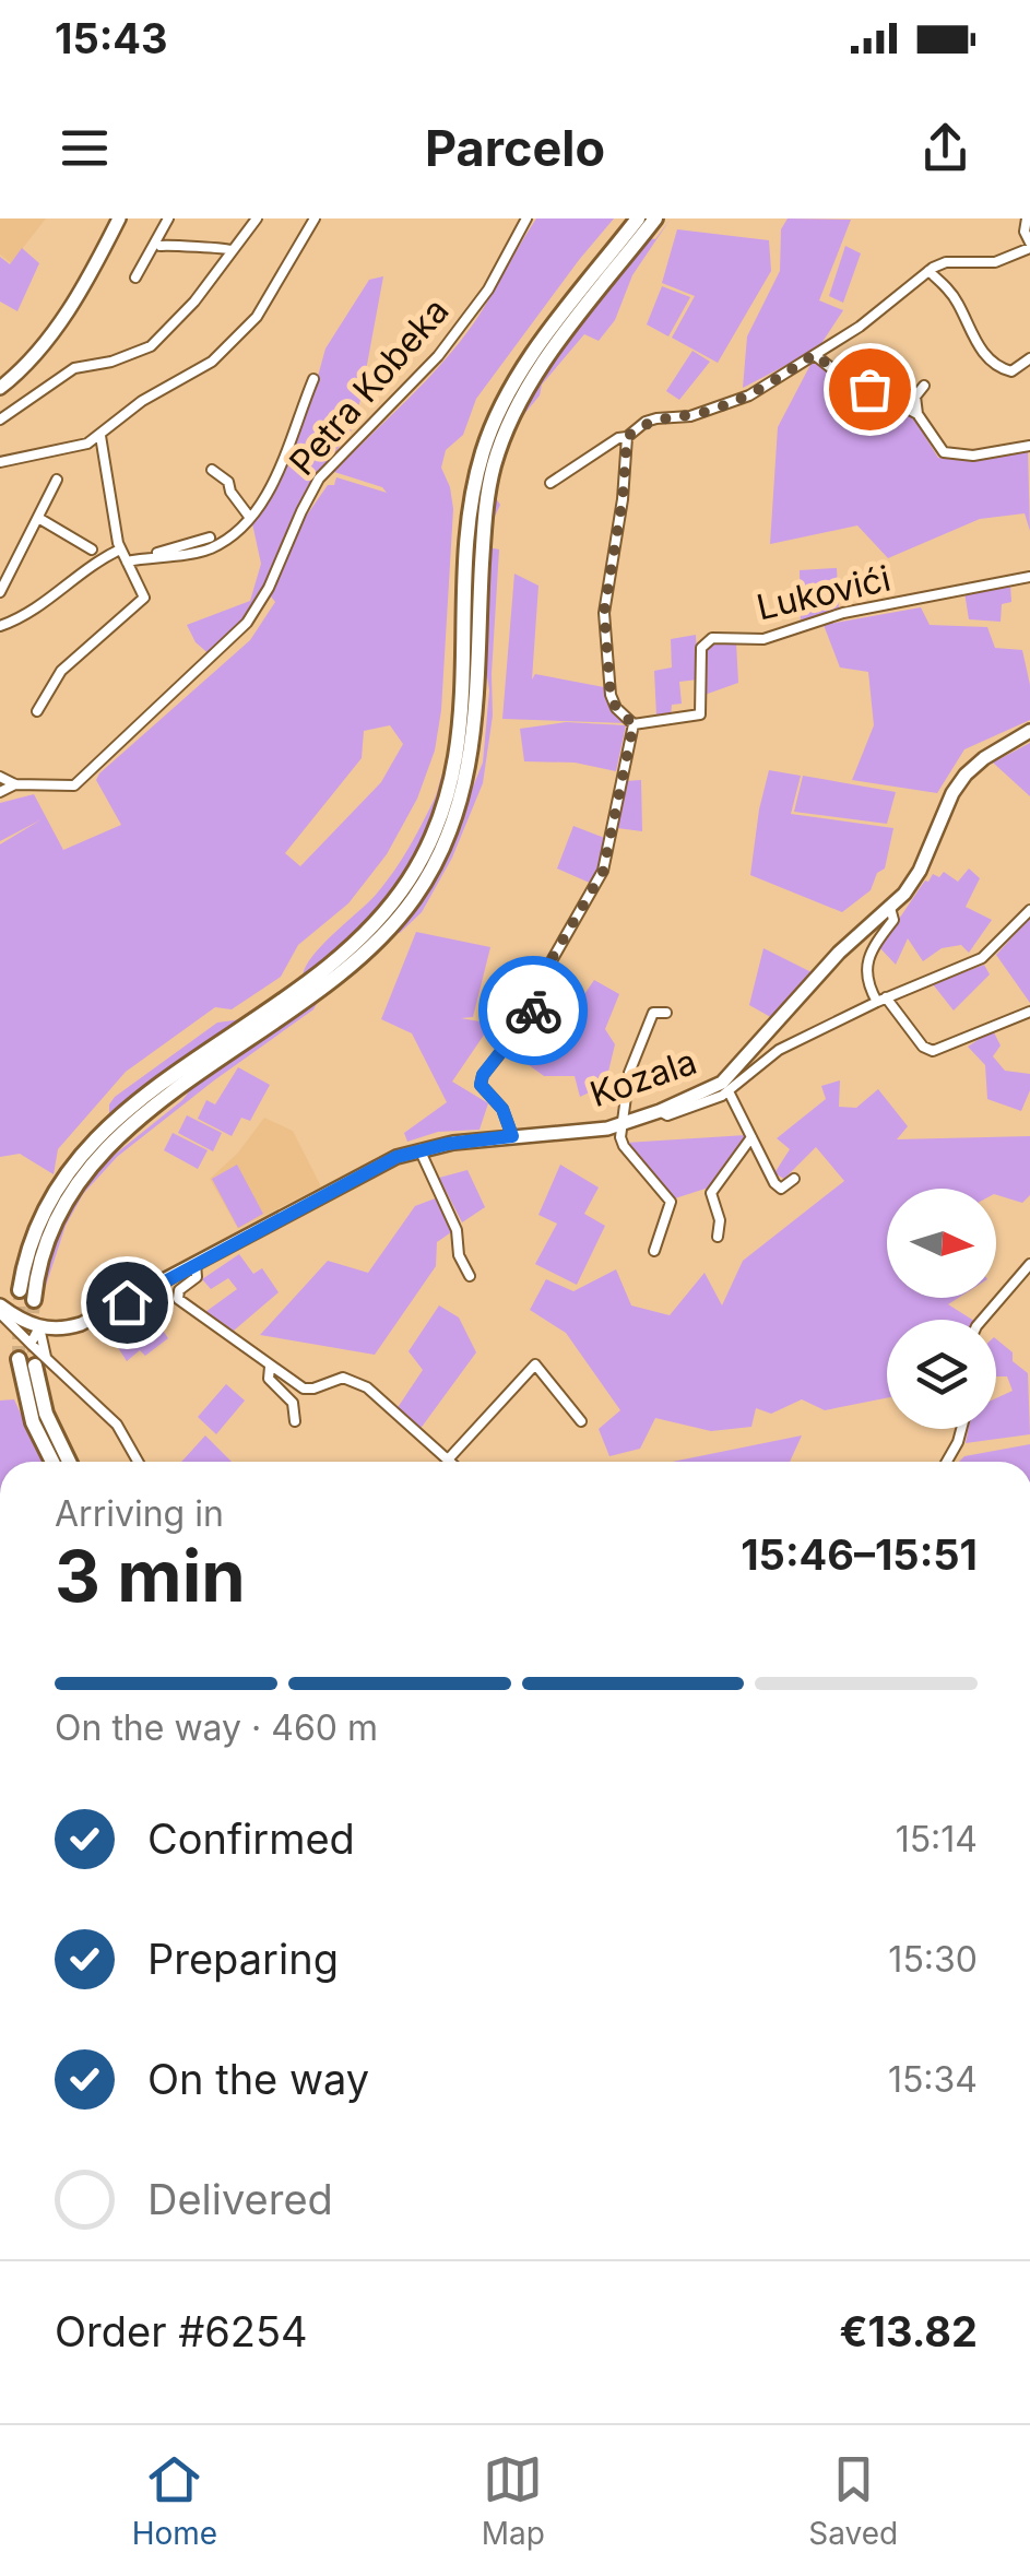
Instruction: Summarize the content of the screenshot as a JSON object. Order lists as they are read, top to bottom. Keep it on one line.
{"streets":{"main road":["Kozala"],"street":["Petra Kobeka","Lukovići"]},"north":"right","page":{"status":"15:43","header":"Parcelo","heading":["3 min","Arriving in","15:46–15:51"],"panel":["Order #6254","€13.82"],"bar":"On the way · 460 m","list":[["Confirmed","15:14"],["Preparing","15:30"],["On the way","15:34"],"Delivered"],"tabs":["Home","Map","Saved"]}}
